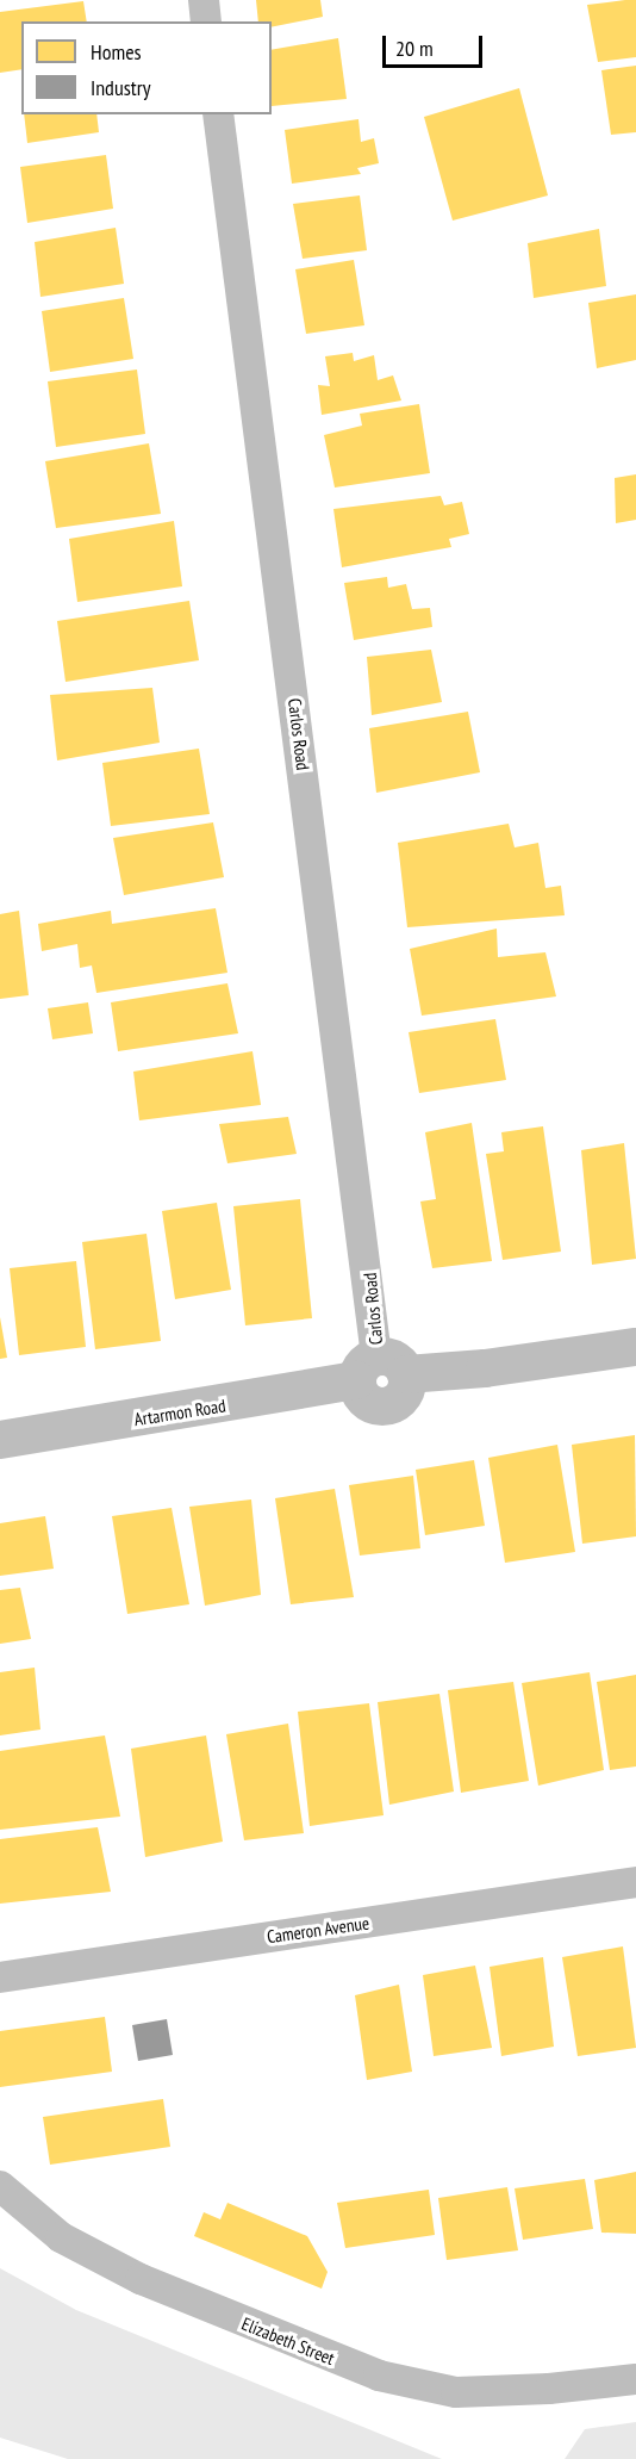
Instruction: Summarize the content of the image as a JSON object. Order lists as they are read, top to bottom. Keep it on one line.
{"streets":{"street":["Carlos Road","Artarmon Road","Cameron Avenue","Elizabeth Street"]},"crossings":[["Carlos Road","Artarmon Road"]],"legend":["Homes","Industry"],"scale_bar":"20 m"}
